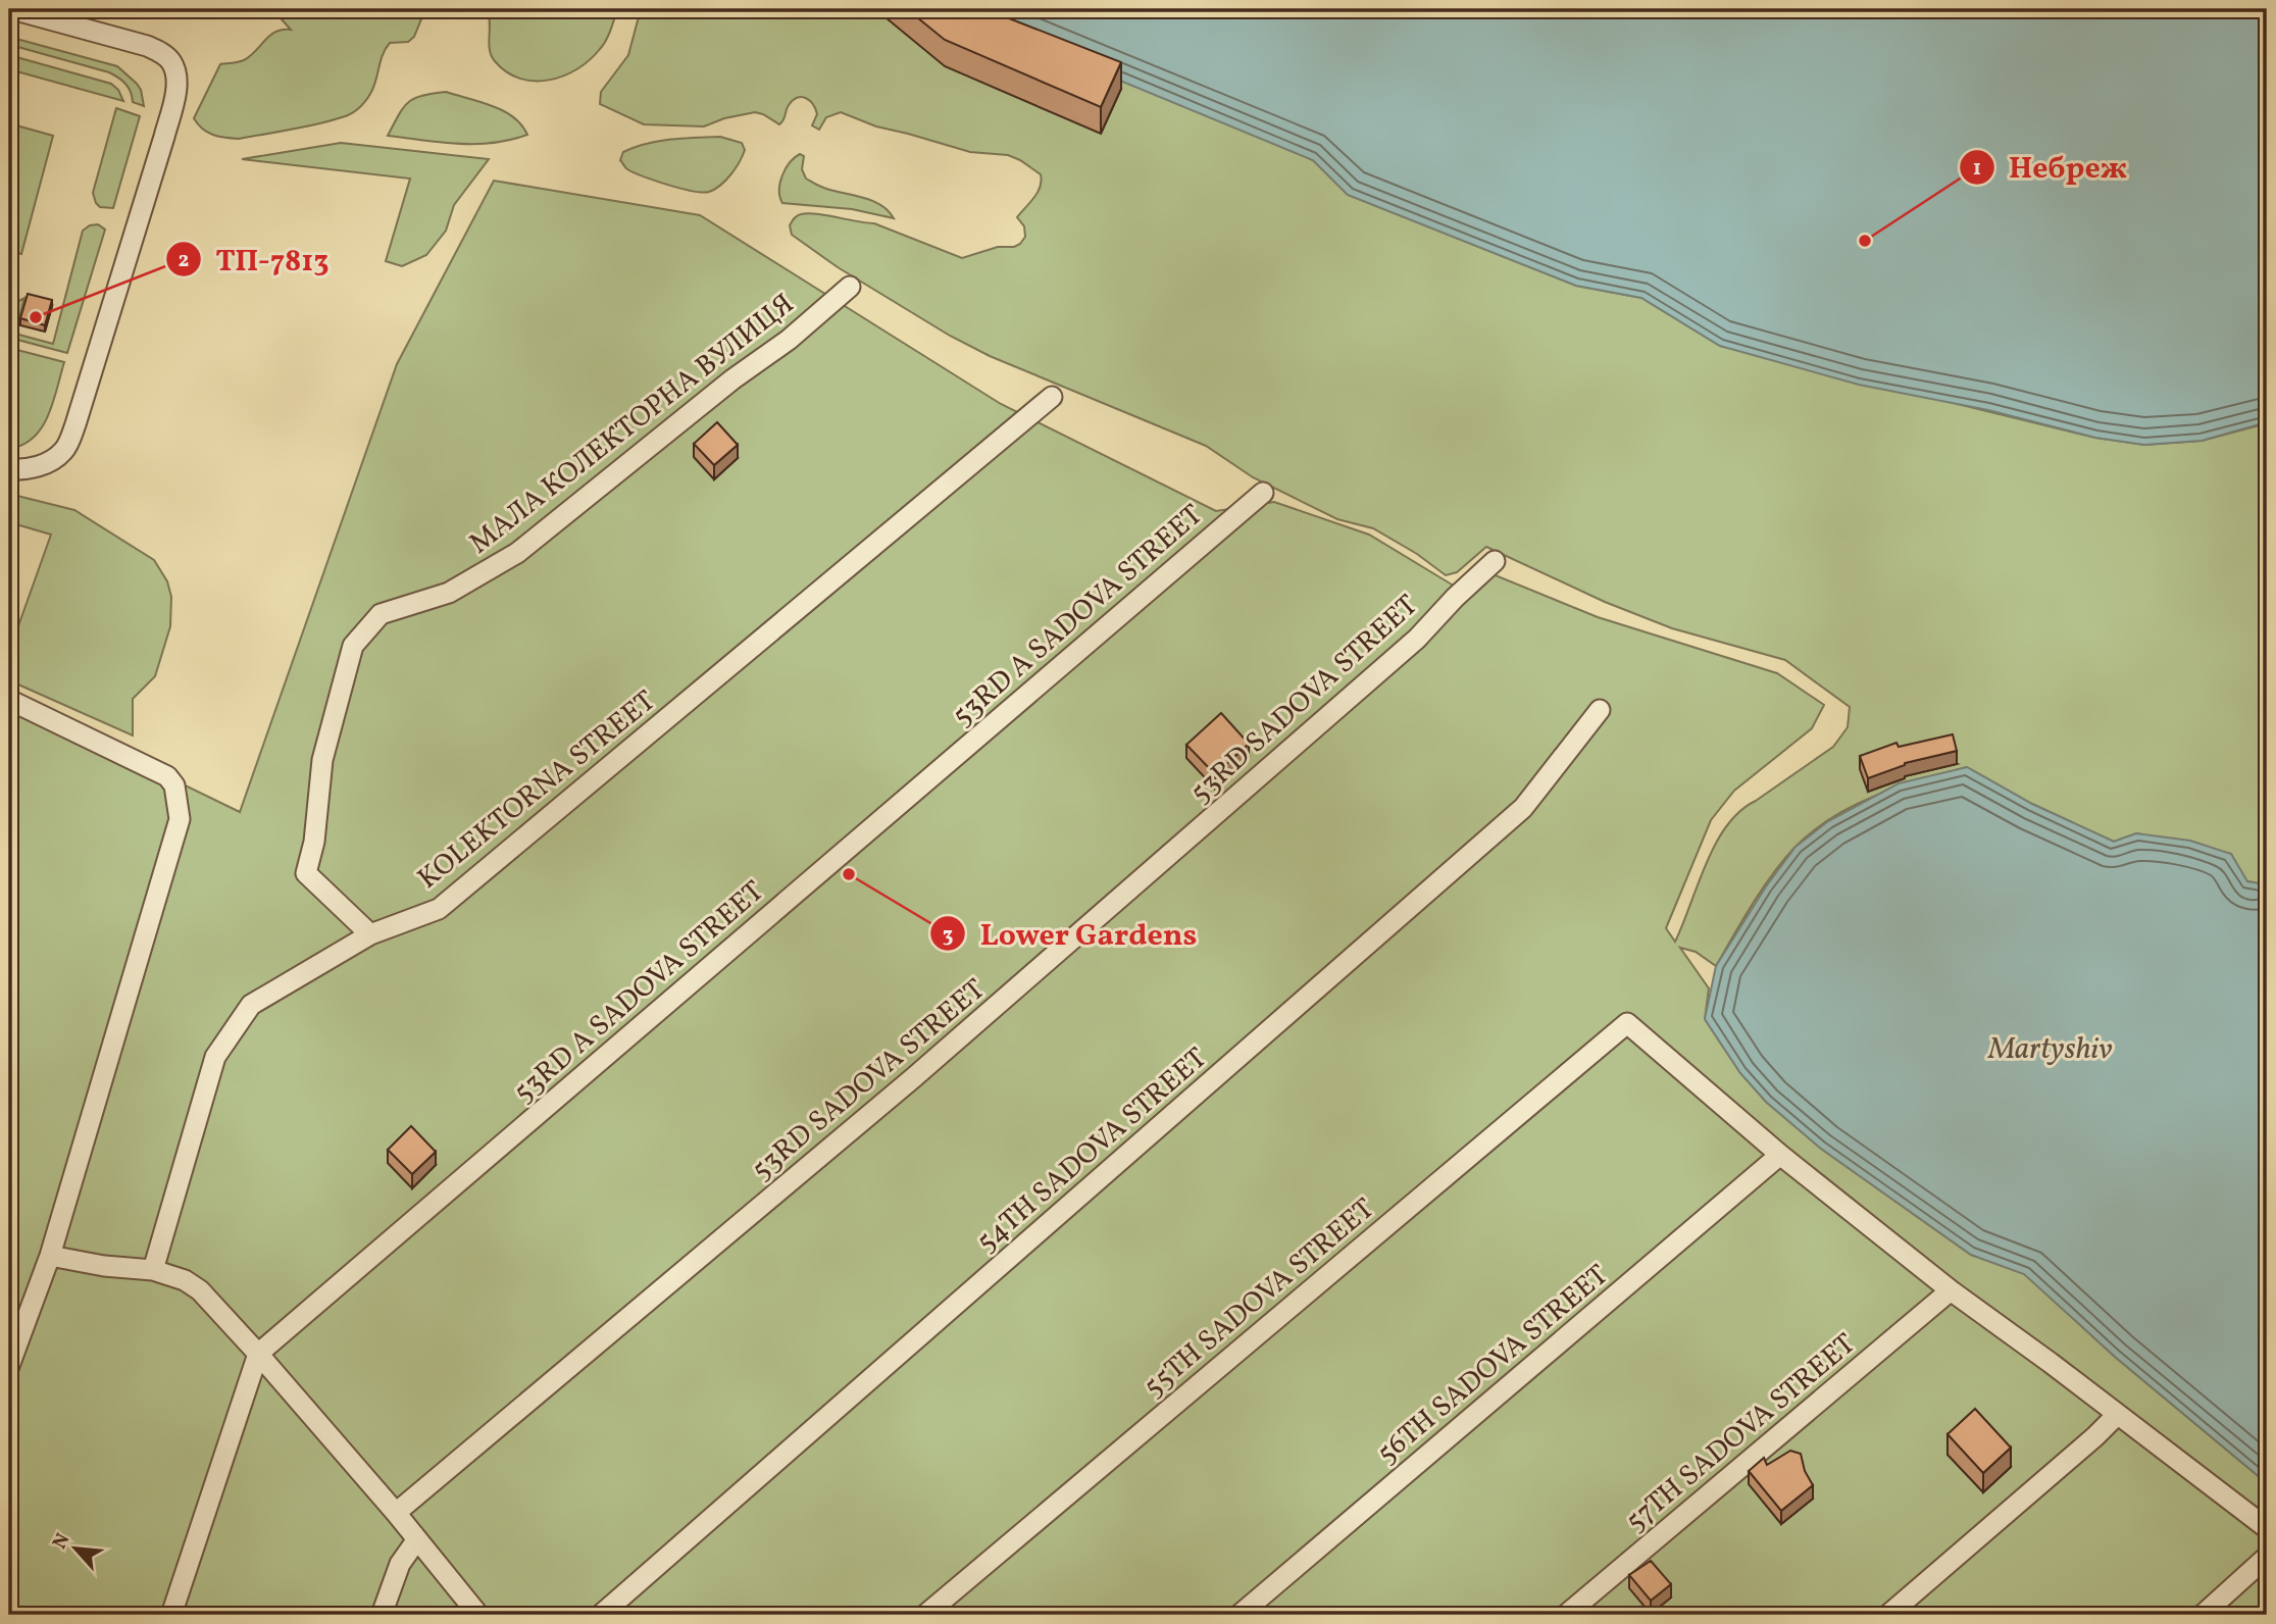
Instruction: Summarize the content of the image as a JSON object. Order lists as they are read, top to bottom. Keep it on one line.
{"streets":{"street":["МАЛА КОЛЕКТОРНА ВУЛИЦЯ","53RD A SADOVA STREET","53RD SADOVA STREET","KOLEKTORNA STREET","54TH SADOVA STREET","55TH SADOVA STREET","56TH SADOVA STREET","57TH SADOVA STREET"]},"crossings":[["МАЛА КОЛЕКТОРНА ВУЛИЦЯ","KOLEKTORNA STREET"],["55TH SADOVA STREET","56TH SADOVA STREET"]],"water":["Martyshiv"],"places":["Небреж","ТП-7813","Lower Gardens"],"north":"top left"}
